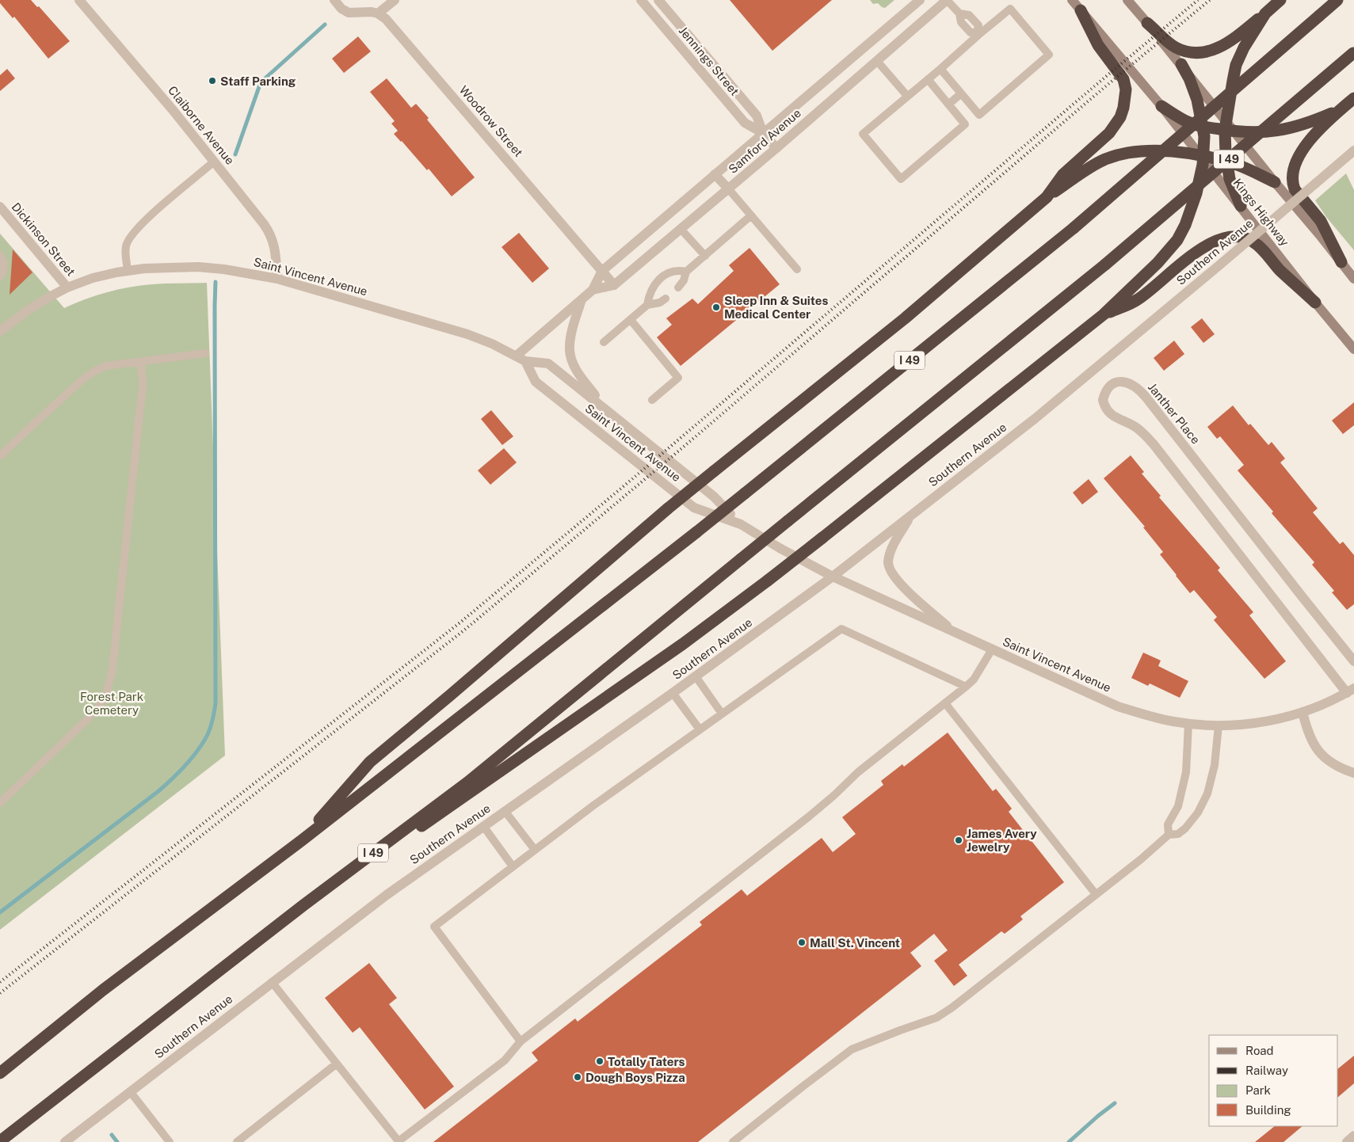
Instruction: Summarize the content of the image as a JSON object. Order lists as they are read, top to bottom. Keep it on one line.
{"streets":{"highway":["I 49"],"main road":["Kings Highway"],"street":["Jennings Street","Woodrow Street","Claiborne Avenue","Samford Avenue","Dickinson Street","Southern Avenue","Saint Vincent Avenue","Janther Place"]},"crossings":[["Jennings Street","Samford Avenue"],["Woodrow Street","Samford Avenue"],["Claiborne Avenue","Saint Vincent Avenue"],["Samford Avenue","Saint Vincent Avenue"],["Dickinson Street","Saint Vincent Avenue"],["Southern Avenue","Saint Vincent Avenue"],["Saint Vincent Avenue","Janther Place"]],"parks":["Forest Park Cemetery"],"places":["Staff Parking","Sleep Inn & Suites Medical Center","James Avery Jewelry","Mall St. Vincent","Totally Taters","Dough Boys Pizza"],"legend":["Road","Railway","Park","Building"]}
